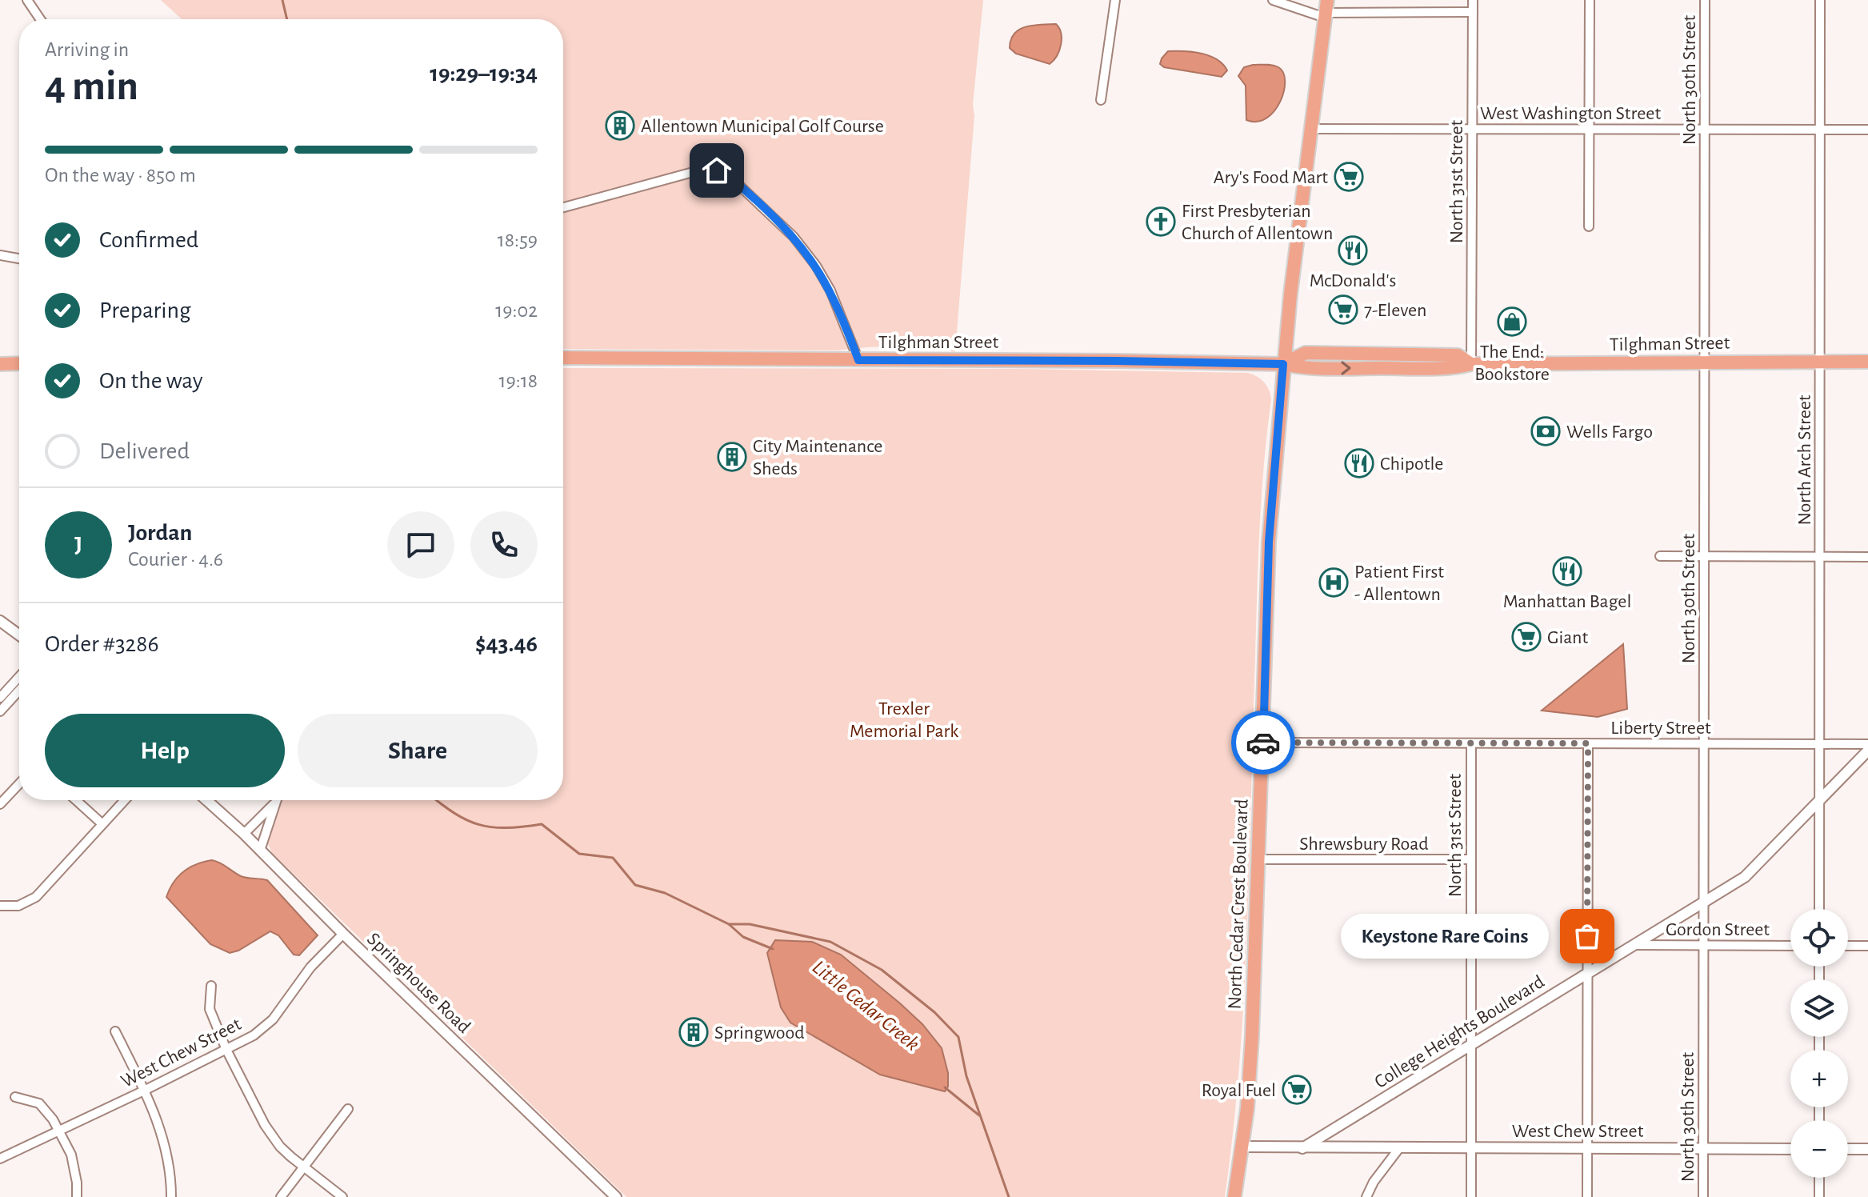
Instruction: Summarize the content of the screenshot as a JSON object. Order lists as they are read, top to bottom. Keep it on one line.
{"streets":{"main road":["Tilghman Street","North Cedar Crest Boulevard"],"street":["North 30th Street","West Washington Street","North 31st Street","North Arch Street","Liberty Street","Shrewsbury Road","Gordon Street","Springhouse Road","College Heights Boulevard","West Chew Street"]},"crossings":[["North 30th Street","West Washington Street"],["North 30th Street","Tilghman Street"],["North 30th Street","Liberty Street"],["North 30th Street","Gordon Street"],["North 30th Street","College Heights Boulevard"],["North 30th Street","West Chew Street"],["West Washington Street","North 31st Street"],["West Washington Street","North Arch Street"],["West Washington Street","North Cedar Crest Boulevard"],["North 31st Street","Tilghman Street"],["North 31st Street","Liberty Street"],["North 31st Street","Shrewsbury Road"],["North 31st Street","College Heights Boulevard"],["North 31st Street","West Chew Street"],["Tilghman Street","North Arch Street"],["Tilghman Street","North Cedar Crest Boulevard"],["North Arch Street","Liberty Street"],["North Arch Street","College Heights Boulevard"],["Liberty Street","North Cedar Crest Boulevard"],["Shrewsbury Road","North Cedar Crest Boulevard"],["North Cedar Crest Boulevard","West Chew Street"],["Gordon Street","College Heights Boulevard"],["Springhouse Road","West Chew Street"],["College Heights Boulevard","West Chew Street"]],"water":["Little Cedar Creek"],"parks":["Trexler Memorial Park"],"places":{"building":["Allentown Municipal Golf Course","City Maintenance Sheds","Springwood"],"supermarket":["Ary's Food Mart","7-Eleven","Giant","Royal Fuel"],"church":["First Presbyterian Church of Allentown"],"restaurant":["McDonald's","Chipotle","Manhattan Bagel"],"shop":["The End: Bookstore"],"bank":["Wells Fargo"],"hospital":["Patient First - Allentown"],"other":["Keystone Rare Coins"]},"page":{"heading":["4 min","Arriving in","19:29–19:34"],"panel":["Jordan","Courier · 4.6","Order #3286","$43.46"],"bar":"On the way · 850 m","list":[["Confirmed","18:59"],["Preparing","19:02"],["On the way","19:18"],"Delivered"],"round":"J","buttons":["Help","Share"],"map_buttons":["+","−"],"bubble":"Keystone Rare Coins"}}
